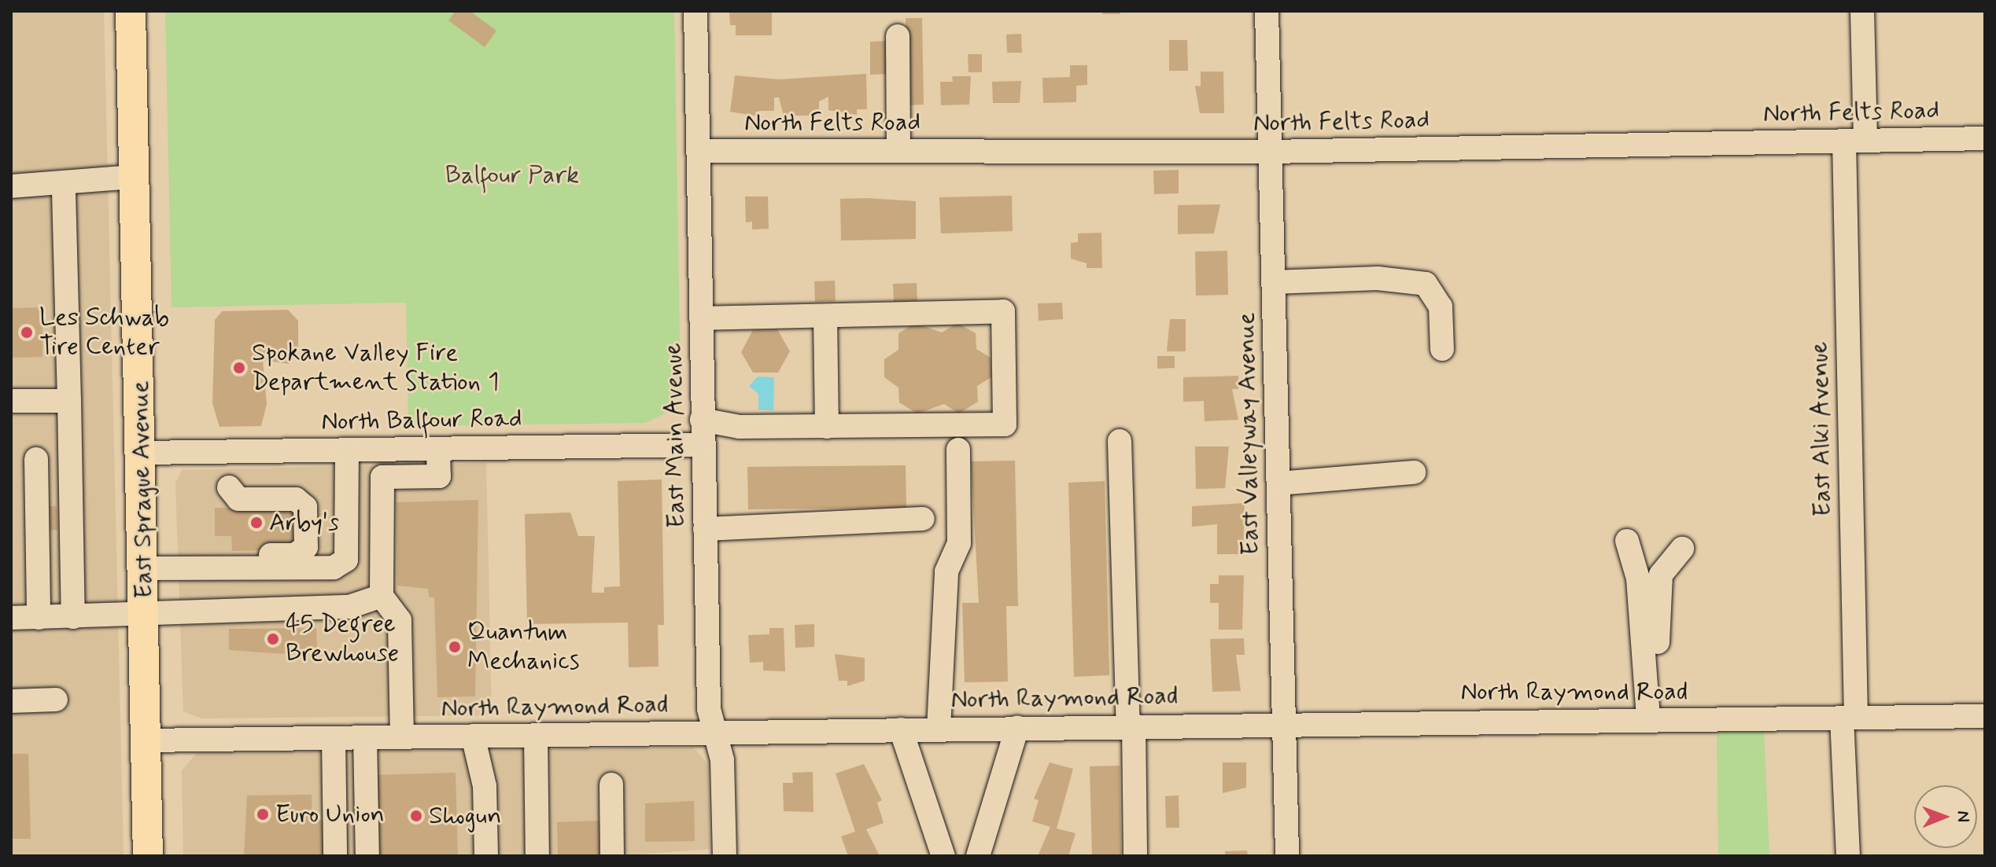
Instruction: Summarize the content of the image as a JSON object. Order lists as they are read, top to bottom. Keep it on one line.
{"streets":{"main road":["East Sprague Avenue"],"street":["North Felts Road","North Balfour Road","East Alki Avenue","East Valleyway Avenue","East Main Avenue","North Raymond Road"]},"crossings":[["North Felts Road","East Alki Avenue"],["North Felts Road","East Valleyway Avenue"],["North Felts Road","East Main Avenue"],["North Balfour Road","East Main Avenue"],["North Balfour Road","East Sprague Avenue"],["East Alki Avenue","North Raymond Road"],["East Valleyway Avenue","North Raymond Road"],["East Main Avenue","North Raymond Road"],["East Sprague Avenue","North Raymond Road"]],"parks":["Balfour Park"],"places":["Les Schwab Tire Center","Spokane Valley Fire Department Station 1","Arby's","45 Degree Brewhouse","Quantum Mechanics","Euro Union","Shogun"],"north":"right"}
